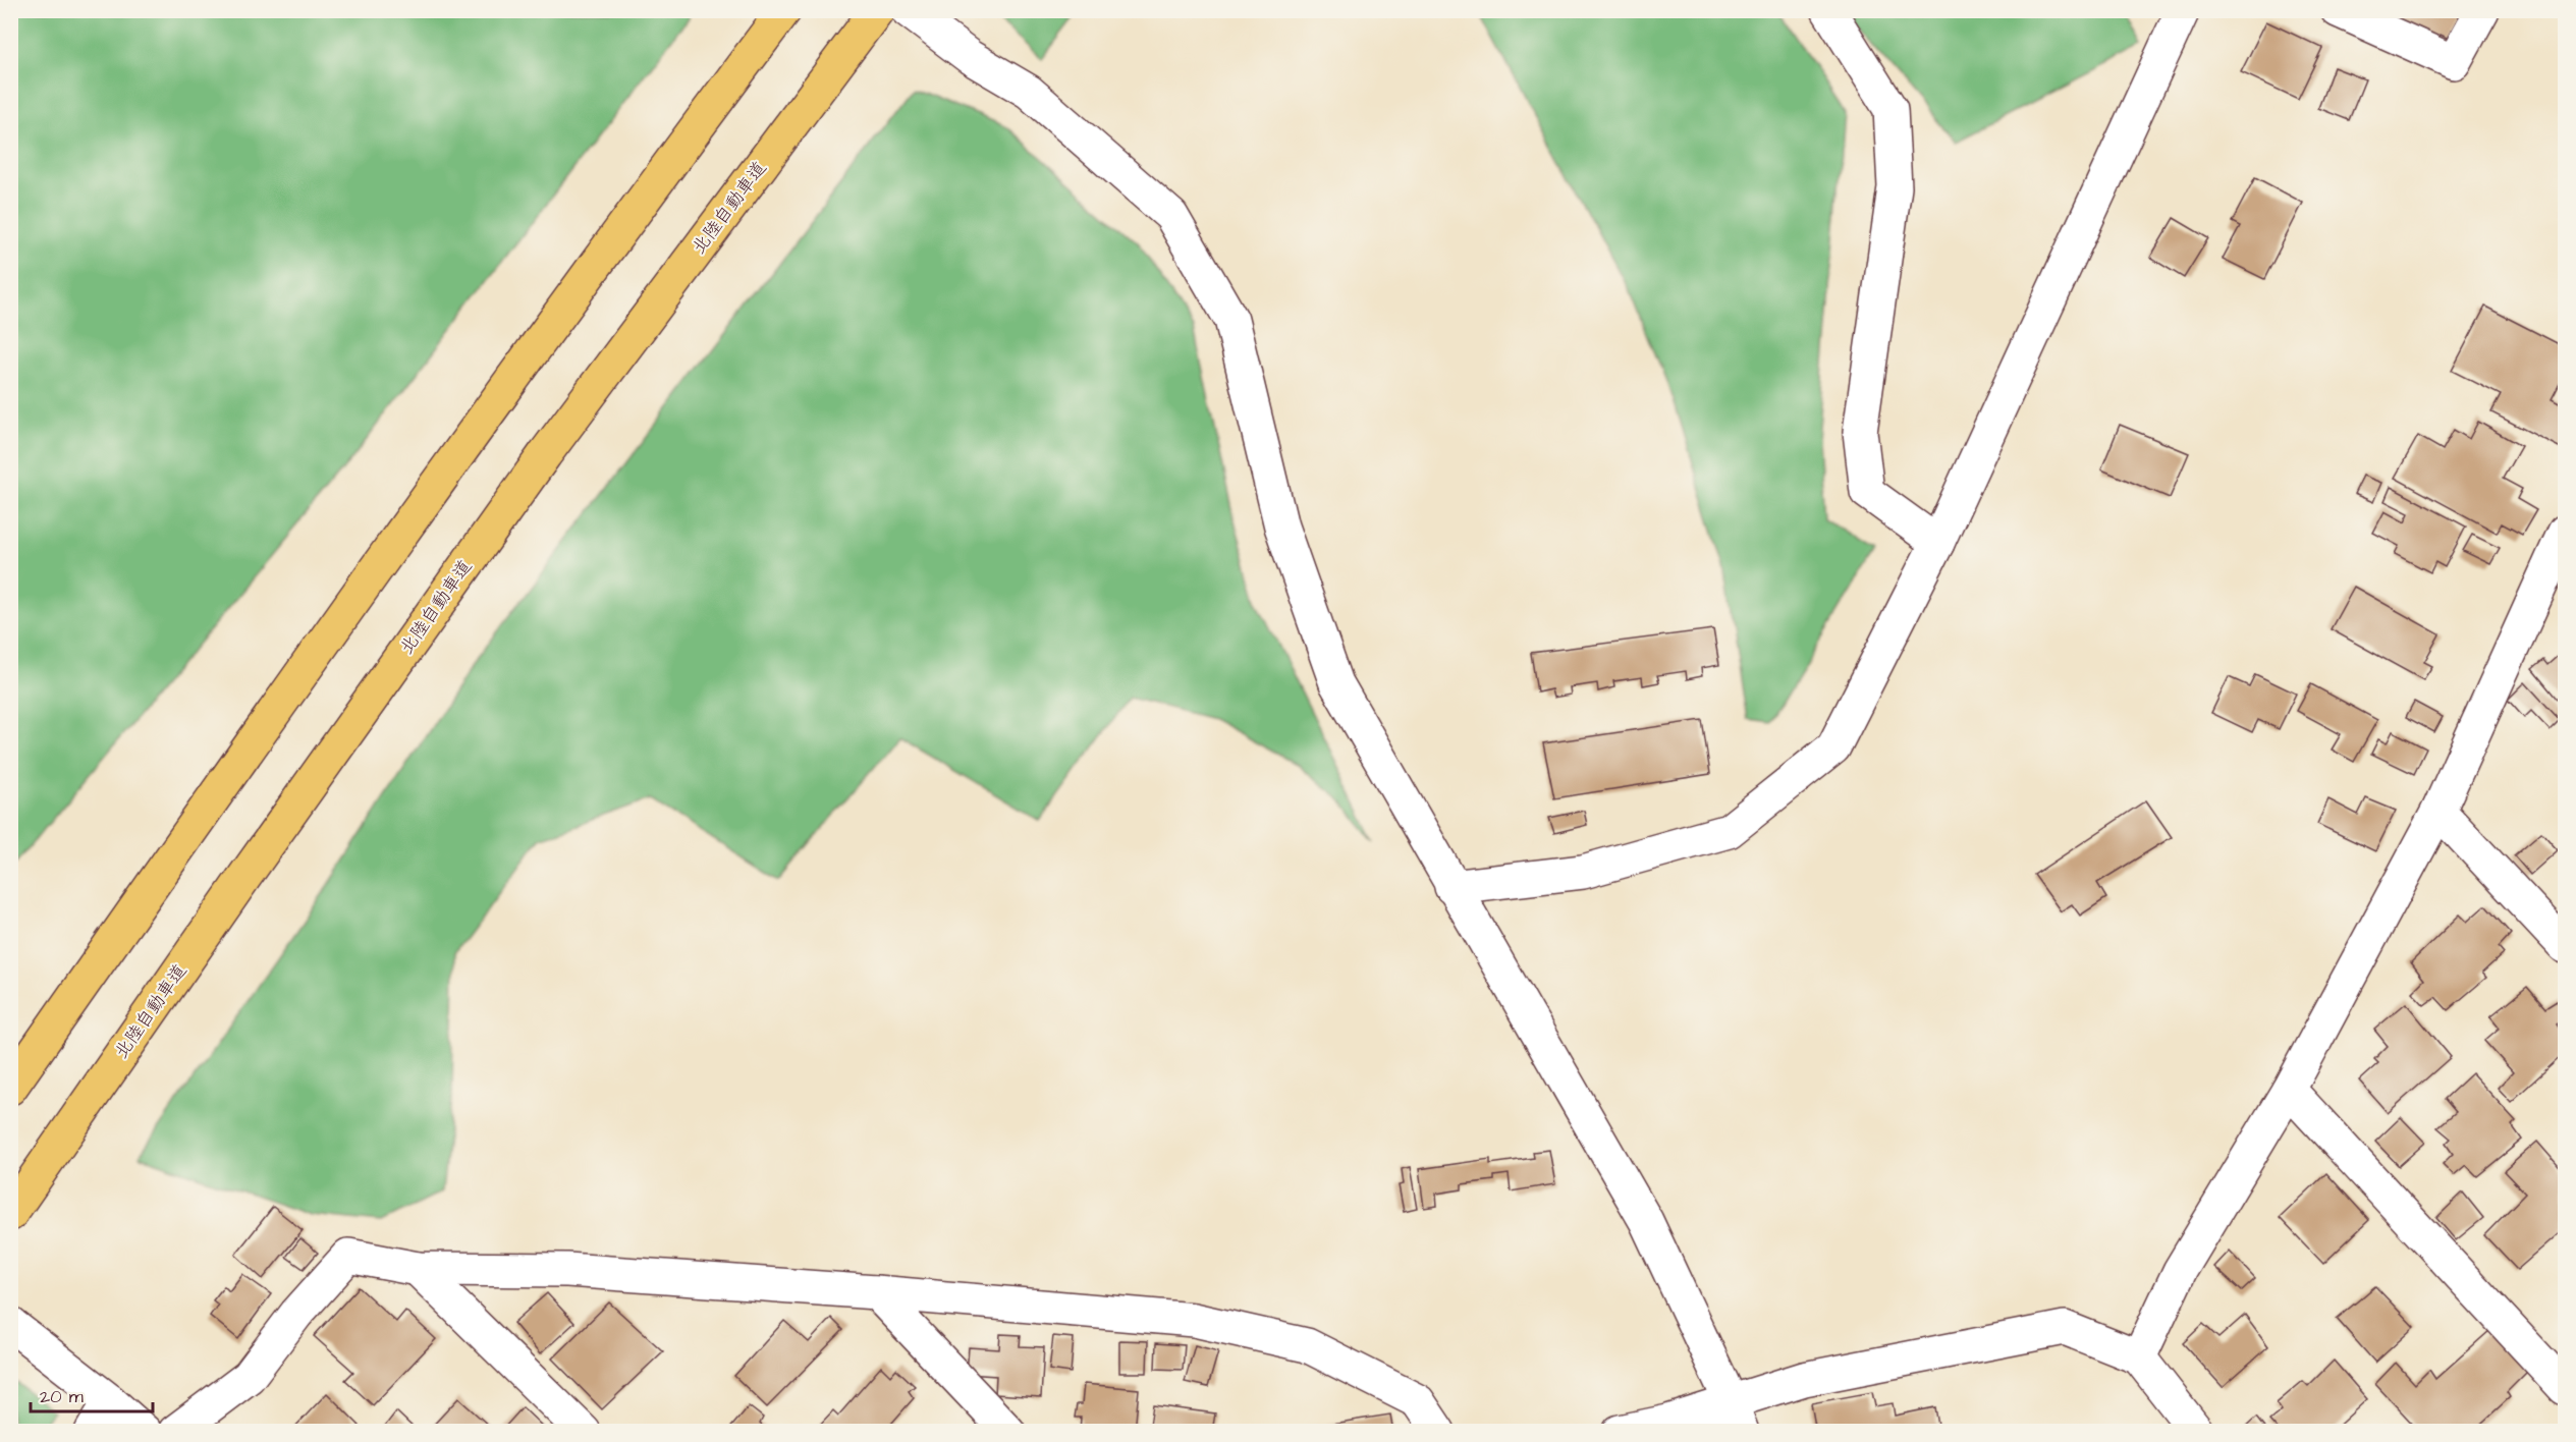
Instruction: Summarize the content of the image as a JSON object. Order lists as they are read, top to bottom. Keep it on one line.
{"streets":{"highway":["北陸自動車道"]},"scale_bar":"20 m"}
